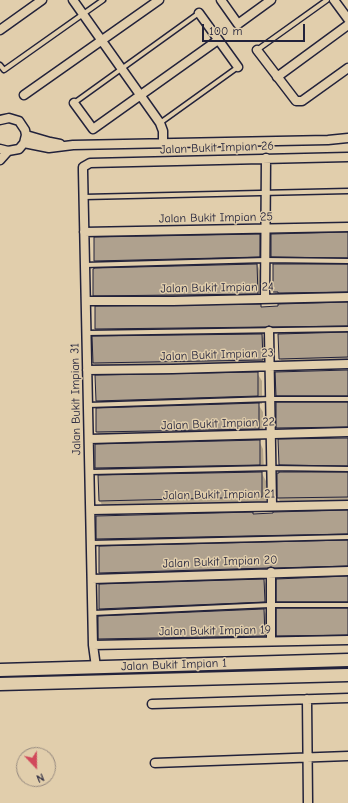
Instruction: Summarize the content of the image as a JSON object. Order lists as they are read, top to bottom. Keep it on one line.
{"streets":{"street":["Jalan Bukit Impian 26","Jalan Bukit Impian 25","Jalan Bukit Impian 24","Jalan Bukit Impian 23","Jalan Bukit Impian 31","Jalan Bukit Impian 22","Jalan Bukit Impian 21","Jalan Bukit Impian 20","Jalan Bukit Impian 19","Jalan Bukit Impian 1"]},"crossings":[["Jalan Bukit Impian 26","Jalan Bukit Impian 31"],["Jalan Bukit Impian 25","Jalan Bukit Impian 31"],["Jalan Bukit Impian 24","Jalan Bukit Impian 31"],["Jalan Bukit Impian 23","Jalan Bukit Impian 31"],["Jalan Bukit Impian 31","Jalan Bukit Impian 22"],["Jalan Bukit Impian 31","Jalan Bukit Impian 21"],["Jalan Bukit Impian 31","Jalan Bukit Impian 20"],["Jalan Bukit Impian 31","Jalan Bukit Impian 19"]],"scale_bar":"100 m","north":"bottom"}
